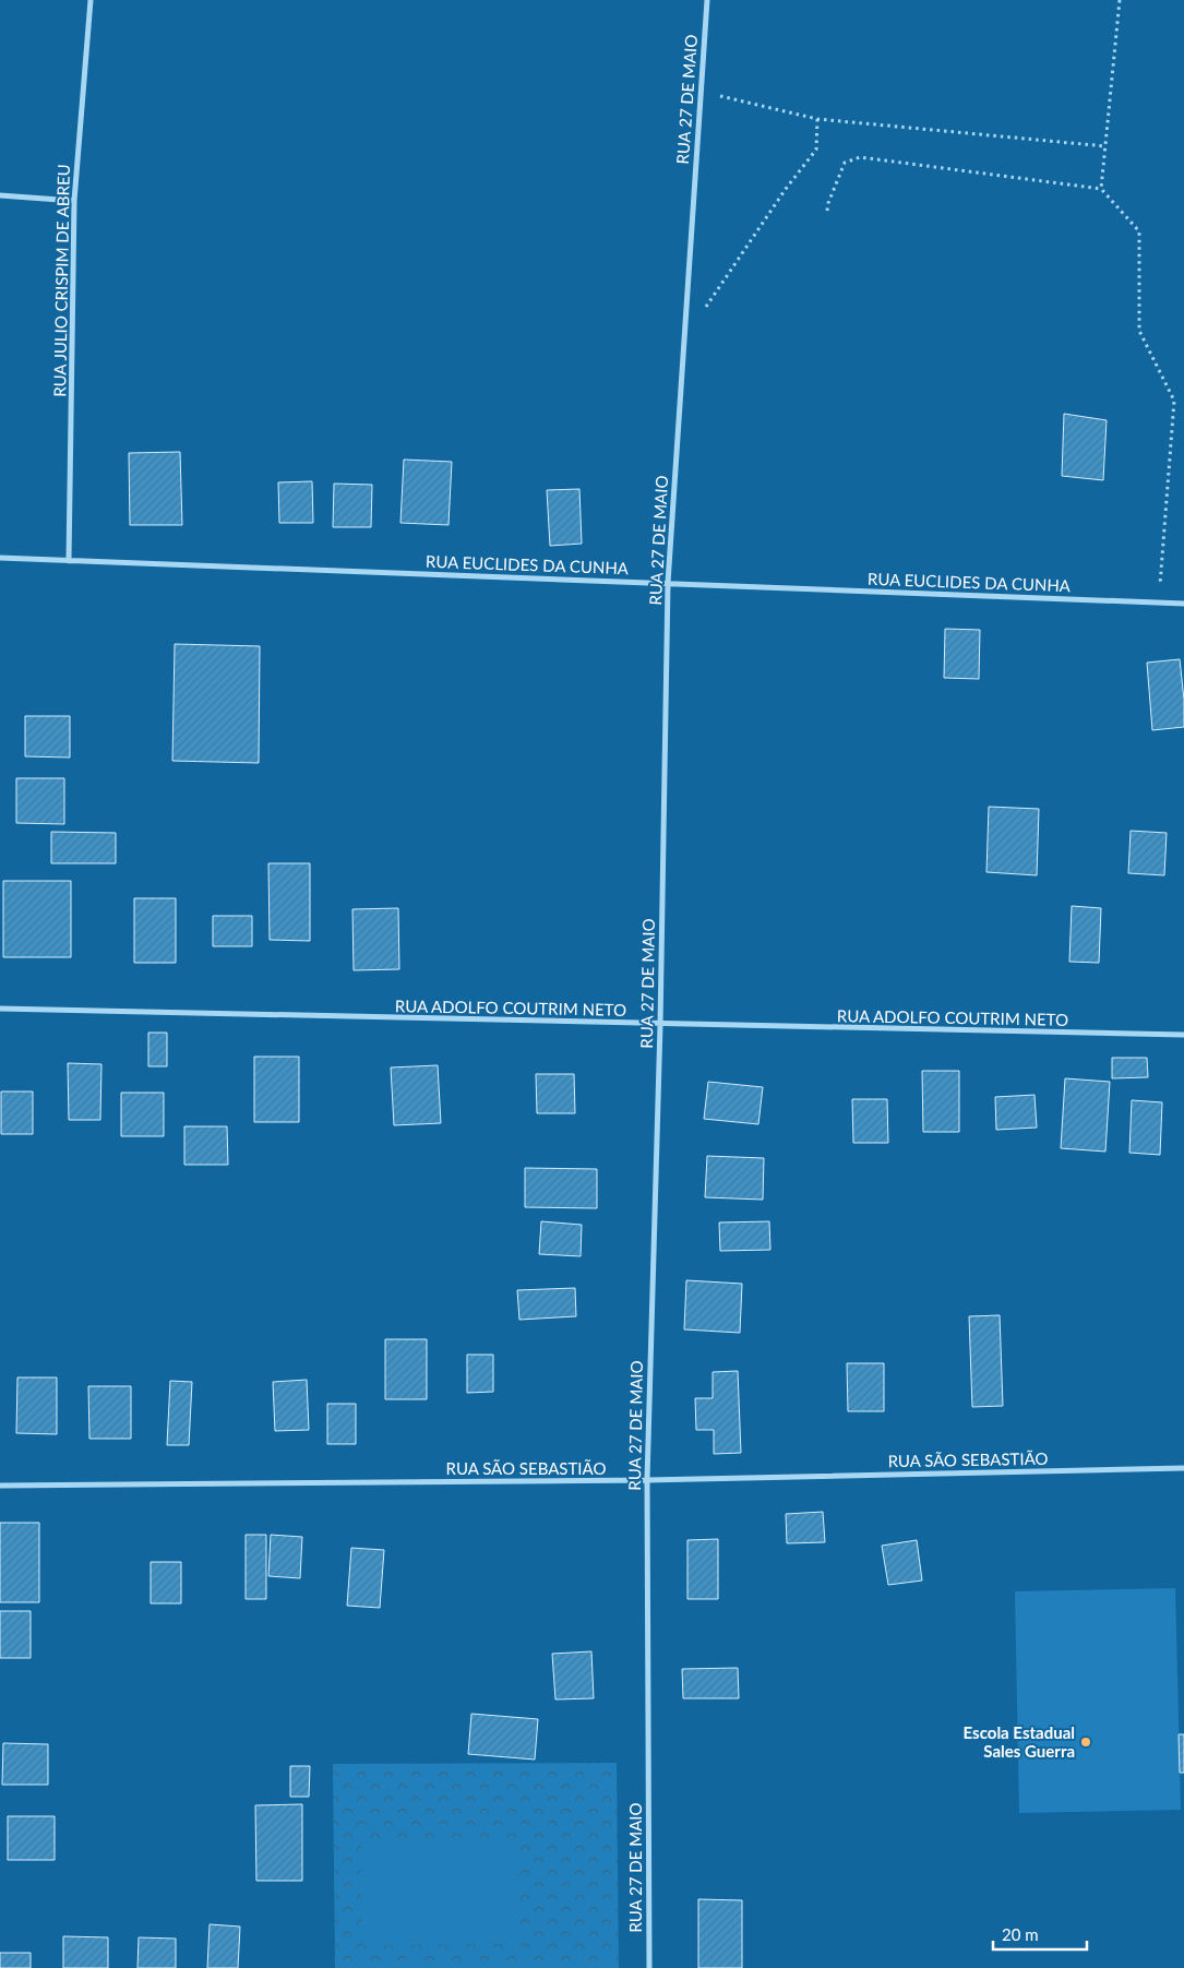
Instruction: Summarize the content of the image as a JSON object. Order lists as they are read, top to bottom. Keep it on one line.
{"streets":{"street":["RUA 27 DE MAIO","RUA JULIO CRISPIM DE ABREU","RUA EUCLIDES DA CUNHA","RUA ADOLFO COUTRIM NETO","RUA SÃO SEBASTIÃO"]},"crossings":[["RUA 27 DE MAIO","RUA EUCLIDES DA CUNHA"],["RUA 27 DE MAIO","RUA ADOLFO COUTRIM NETO"],["RUA 27 DE MAIO","RUA SÃO SEBASTIÃO"],["RUA JULIO CRISPIM DE ABREU","RUA EUCLIDES DA CUNHA"]],"places":["Escola Estadual Sales Guerra"],"scale_bar":"20 m"}
